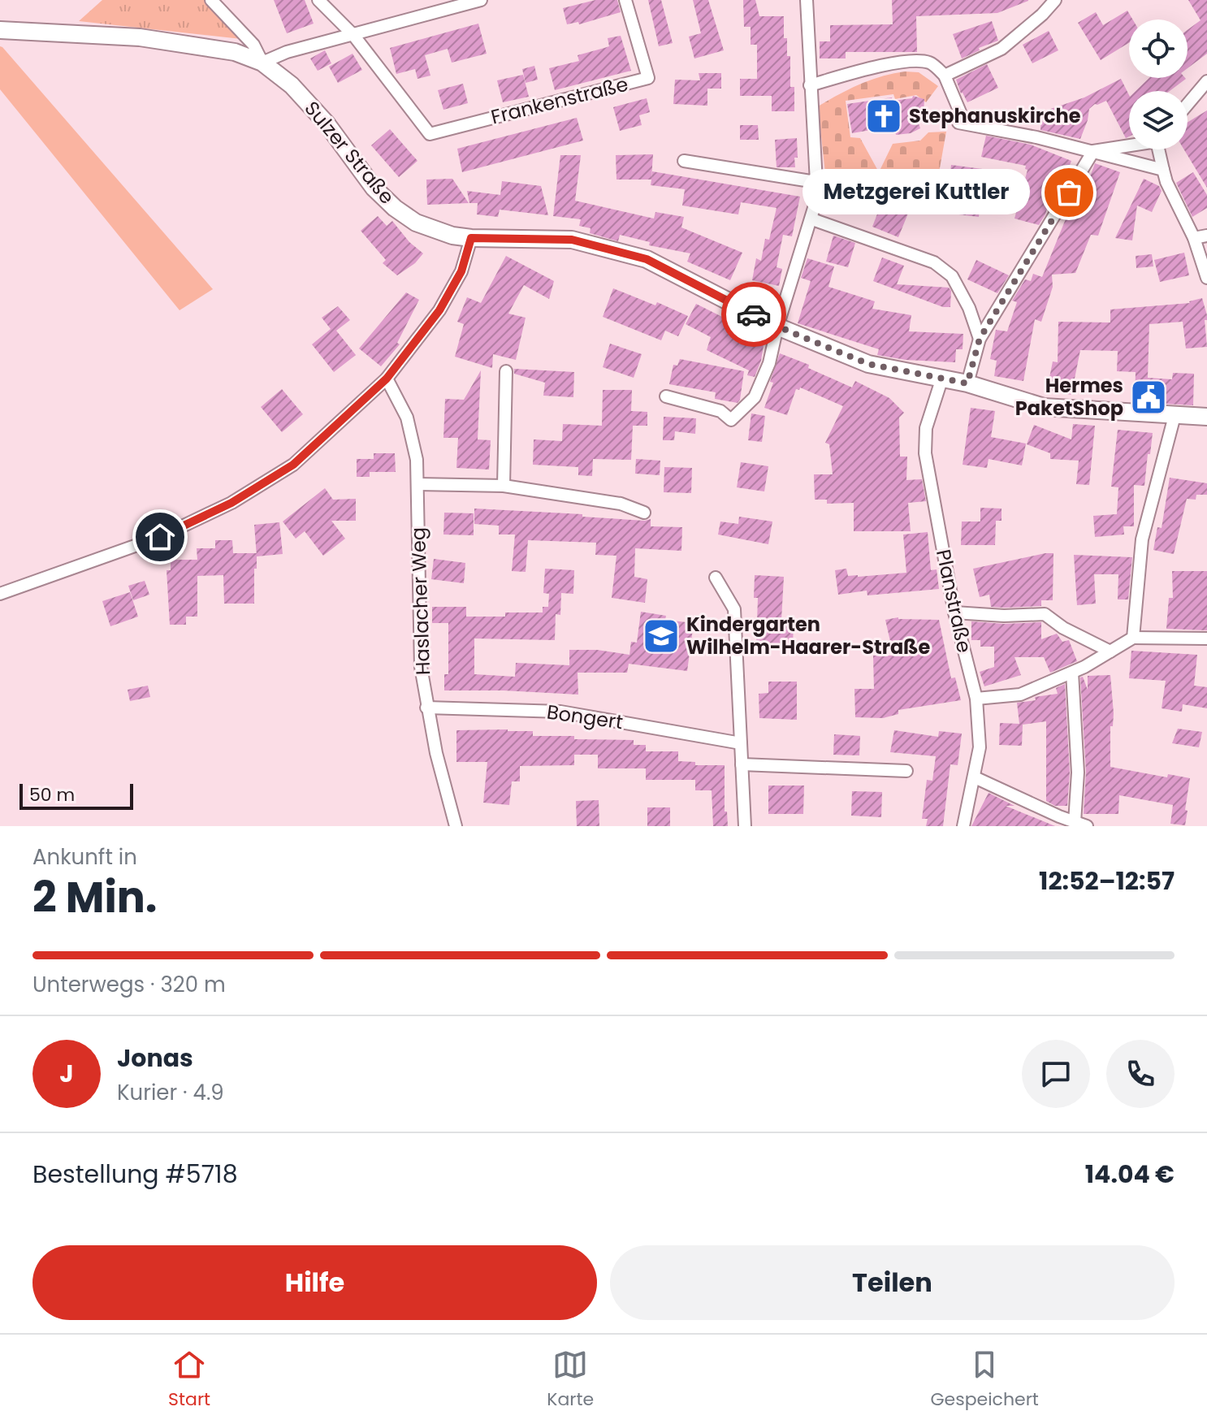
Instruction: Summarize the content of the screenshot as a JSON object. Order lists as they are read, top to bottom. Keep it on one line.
{"streets":{"main road":["Sulzer Straße"],"street":["Frankenstraße","Haslacher Weg","Planstraße","Bongert"]},"crossings":[["Sulzer Straße","Planstraße"],["Haslacher Weg","Bongert"]],"places":{"church":["Stephanuskirche"],"other":["Metzgerei Kuttler"],"public building":["Hermes PaketShop"],"school or university":["Kindergarten Wilhelm-Haarer-Straße"]},"scale_bar":"50 m","page":{"bubble":"Metzgerei Kuttler","scale":"50 m","heading":["2 Min.","Ankunft in","12:52–12:57"],"panel":["Jonas","Kurier · 4.9","Bestellung #5718","14.04 €"],"bar":"Unterwegs · 320 m","round":"J","buttons":["Hilfe","Teilen"],"tabs":["Start","Karte","Gespeichert"]}}
